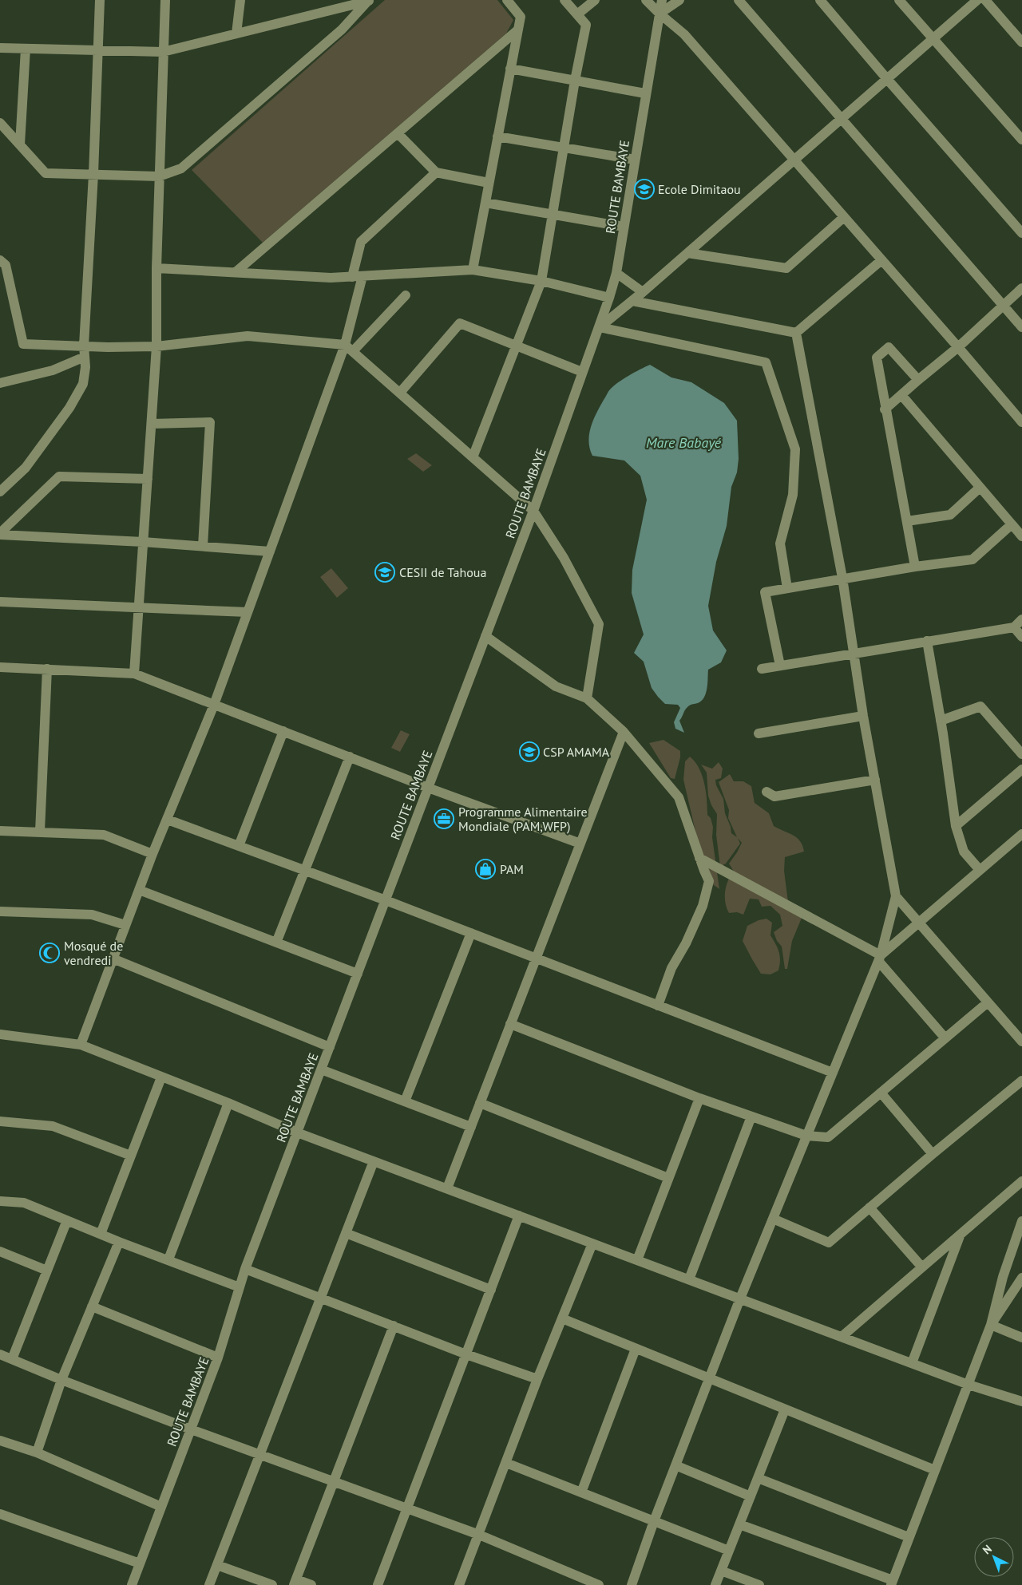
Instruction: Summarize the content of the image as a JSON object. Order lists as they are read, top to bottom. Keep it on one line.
{"streets":{"street":["ROUTE BAMBAYE"]},"water":["Mare Babayé"],"places":{"school or university":["Ecole Dimitaou","CESII de Tahoua","CSP AMAMA"],"office":["Programme Alimentaire Mondiale (PAM,WFP)"],"shop":["PAM"],"mosque":["Mosqué de vendredi"]},"north":"top left"}
